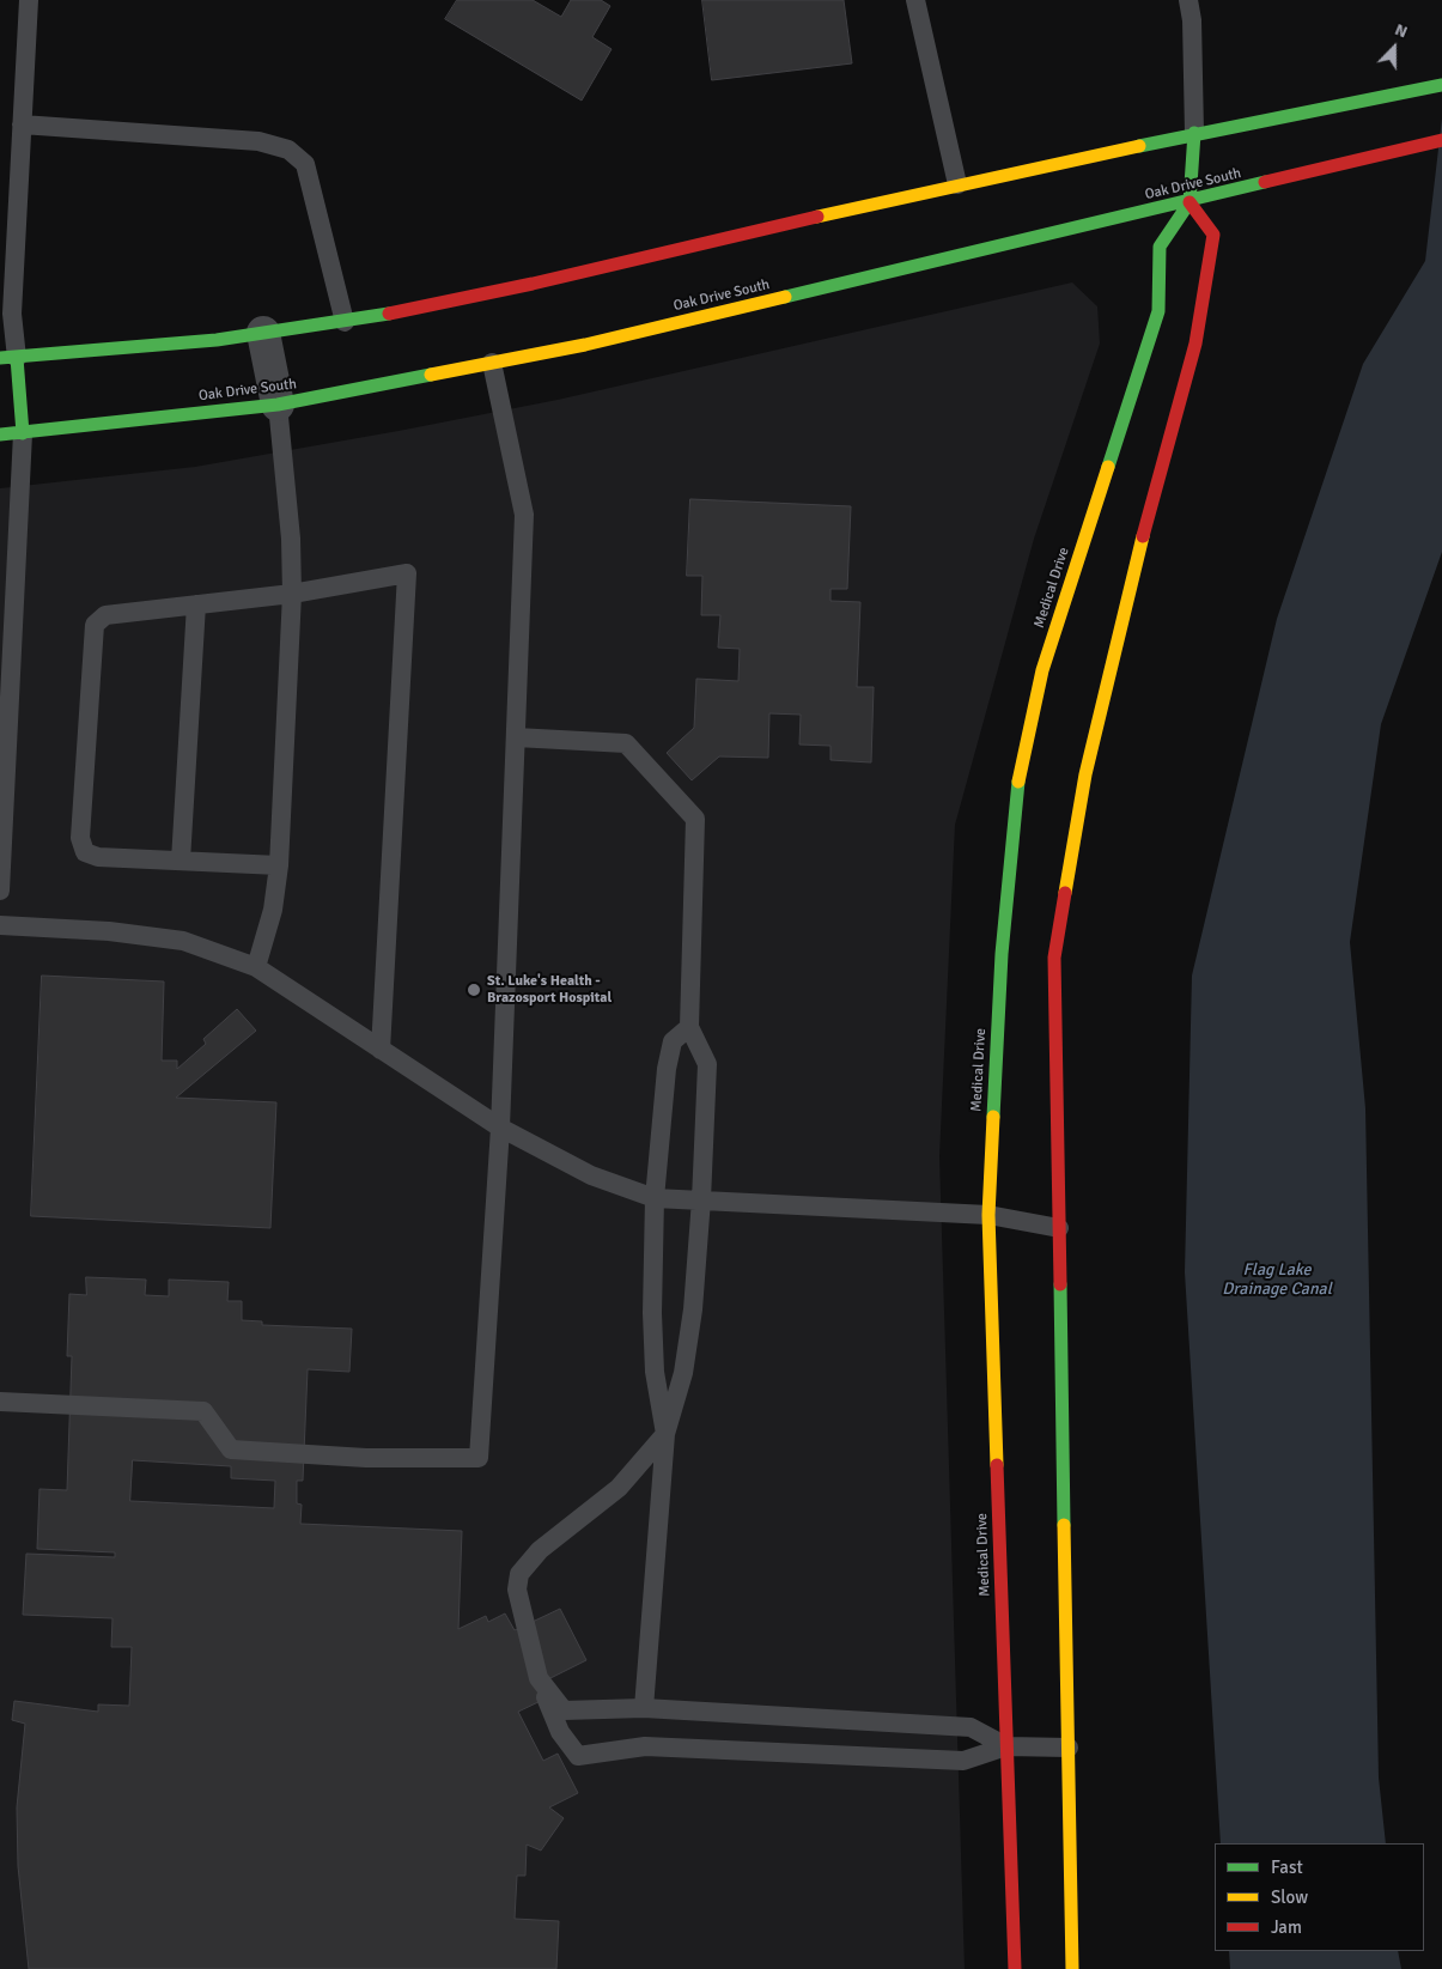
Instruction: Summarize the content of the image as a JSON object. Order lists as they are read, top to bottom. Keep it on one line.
{"streets":{"street":["Oak Drive South","Medical Drive"]},"crossings":[["Oak Drive South","Medical Drive"]],"water":["Flag Lake Drainage Canal"],"places":["St. Luke's Health - Brazosport Hospital"],"legend":["Fast","Slow","Jam"],"north":"top"}
